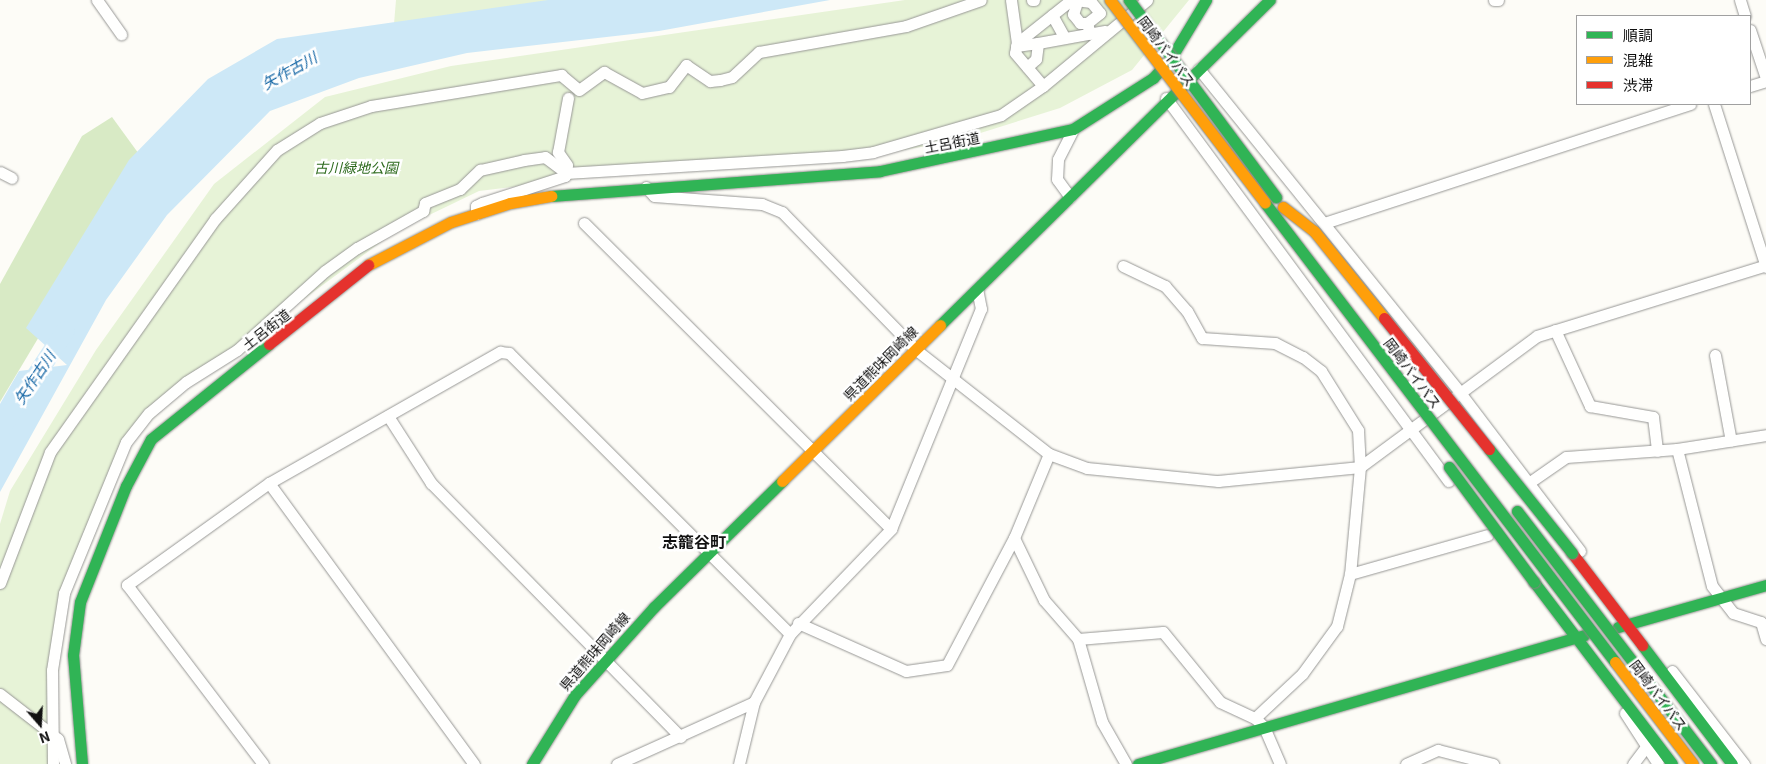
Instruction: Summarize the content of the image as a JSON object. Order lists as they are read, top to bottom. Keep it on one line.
{"streets":{"main road":["岡崎バイパス","土呂街道","県道熊味岡崎線"]},"districts":["志籠谷町"],"water":["矢作古川"],"parks":["古川緑地公園"],"legend":["順調","混雑","渋滞"],"north":"bottom"}
